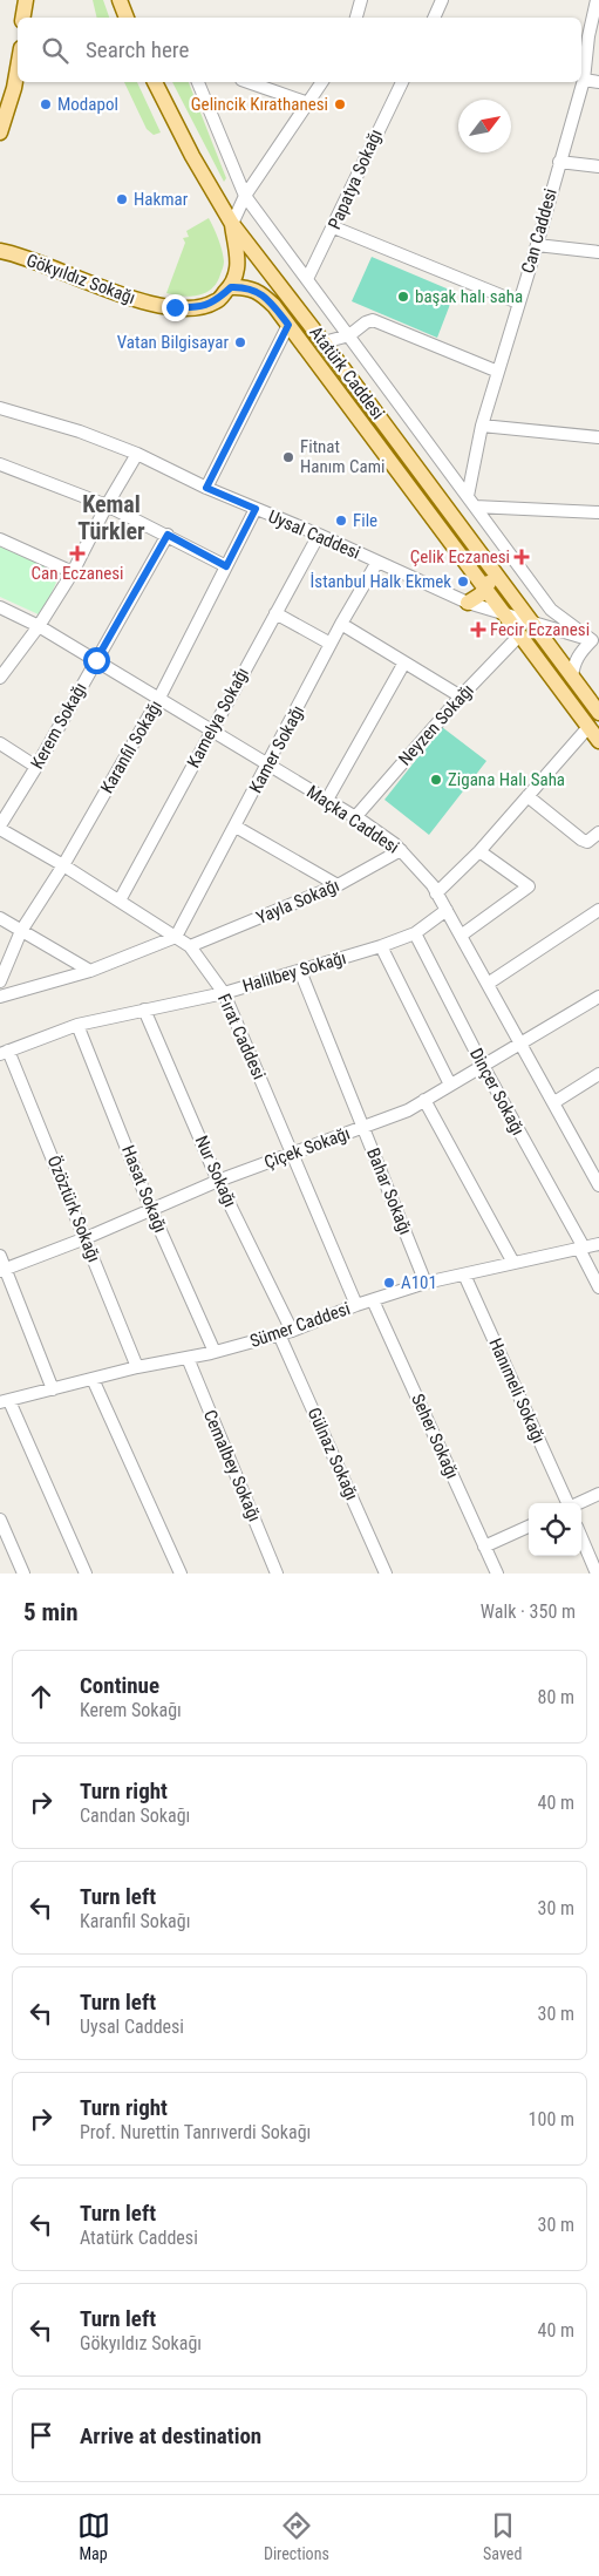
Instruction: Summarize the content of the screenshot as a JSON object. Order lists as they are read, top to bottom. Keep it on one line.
{"streets":{"main road":["Gökyıldız Sokağı","Atatürk Caddesi"],"street":["Papatya Sokağı","Can Caddesi","Uysal Caddesi","Kamelya Sokağı","Neyzen Sokağı","Kerem Sokağı","Karanfil Sokağı","Kamer Sokağı","Maçka Caddesi","Yayla Sokağı","Halilbey Sokağı","Fırat Caddesi","Dinçer Sokağı","Çiçek Sokağı","Nur Sokağı","Hasat Sokağı","Bahar Sokağı","Özöztürk Sokağı","Sümer Caddesi","Hanımeli Sokağı","Seher Sokağı","Gülnaz Sokağı","Cemalbey Sokağı"]},"crossings":[["Gökyıldız Sokağı","Atatürk Caddesi"],["Atatürk Caddesi","Uysal Caddesi"],["Atatürk Caddesi","Neyzen Sokağı"],["Uysal Caddesi","Kamelya Sokağı"],["Uysal Caddesi","Karanfil Sokağı"],["Uysal Caddesi","Kamer Sokağı"],["Kamelya Sokağı","Maçka Caddesi"],["Kamelya Sokağı","Fırat Caddesi"],["Neyzen Sokağı","Maçka Caddesi"],["Kerem Sokağı","Maçka Caddesi"],["Kerem Sokağı","Fırat Caddesi"],["Karanfil Sokağı","Maçka Caddesi"],["Karanfil Sokağı","Fırat Caddesi"],["Kamer Sokağı","Maçka Caddesi"],["Kamer Sokağı","Fırat Caddesi"],["Maçka Caddesi","Yayla Sokağı"],["Maçka Caddesi","Halilbey Sokağı"],["Maçka Caddesi","Çiçek Sokağı"],["Yayla Sokağı","Fırat Caddesi"],["Halilbey Sokağı","Fırat Caddesi"],["Halilbey Sokağı","Dinçer Sokağı"],["Halilbey Sokağı","Nur Sokağı"],["Halilbey Sokağı","Hasat Sokağı"],["Halilbey Sokağı","Bahar Sokağı"],["Halilbey Sokağı","Özöztürk Sokağı"],["Fırat Caddesi","Çiçek Sokağı"],["Fırat Caddesi","Sümer Caddesi"],["Dinçer Sokağı","Çiçek Sokağı"],["Dinçer Sokağı","Sümer Caddesi"],["Çiçek Sokağı","Nur Sokağı"],["Çiçek Sokağı","Hasat Sokağı"],["Çiçek Sokağı","Bahar Sokağı"],["Çiçek Sokağı","Özöztürk Sokağı"],["Nur Sokağı","Sümer Caddesi"],["Nur Sokağı","Gülnaz Sokağı"],["Hasat Sokağı","Sümer Caddesi"],["Bahar Sokağı","Sümer Caddesi"],["Özöztürk Sokağı","Sümer Caddesi"],["Sümer Caddesi","Hanımeli Sokağı"],["Sümer Caddesi","Seher Sokağı"],["Sümer Caddesi","Gülnaz Sokağı"],["Sümer Caddesi","Cemalbey Sokağı"]],"districts":["Kemal Türkler"],"places":{"other":["Modapol","Gelincik Kırathanesi","Hakmar","başak halı saha","Vatan Bilgisayar","Fitnat Hanım Cami","File","İstanbul Halk Ekmek","Zigana Halı Saha","A101"],"health":["Can Eczanesi","Çelik Eczanesi","Fecir Eczanesi"]},"north":"top right","page":{"search":"Search here","heading":["5 min","Walk · 350 m"],"list":[["Continue","Kerem Sokağı","80 m"],["Turn right","Candan Sokağı","40 m"],["Turn left","Karanfil Sokağı","30 m"],["Turn left","Uysal Caddesi","30 m"],["Turn right","Prof. Nurettin Tanrıverdi Sokağı","100 m"],["Turn left","Atatürk Caddesi","30 m"],["Turn left","Gökyıldız Sokağı","40 m"],"Arrive at destination"],"nav":["Map","Directions","Saved"]}}
